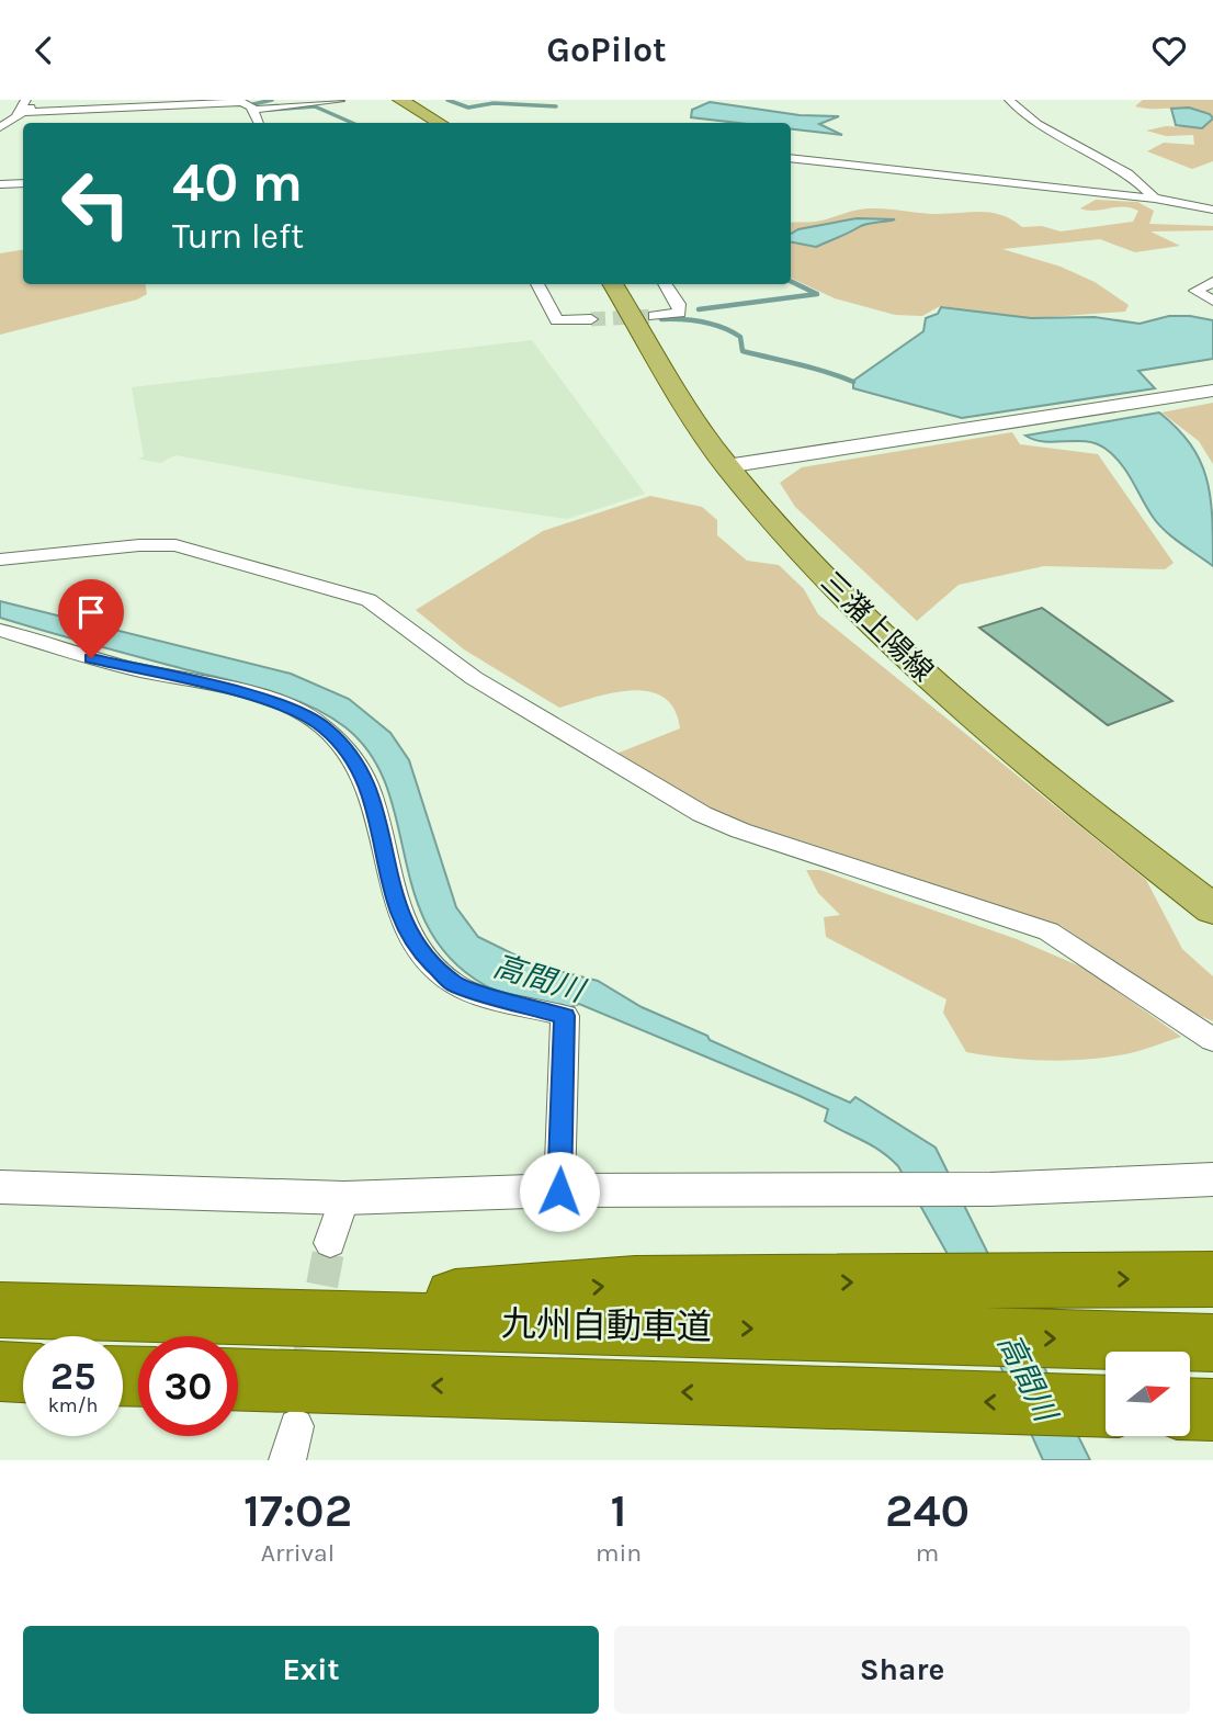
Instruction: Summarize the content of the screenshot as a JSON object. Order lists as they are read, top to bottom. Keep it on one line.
{"streets":{"highway":["九州自動車道"],"main road":["三潴上陽線"]},"water":["高間川"],"north":"right","page":{"header":"GoPilot","turn":["40 m","Turn left"],"speed":"25 km/h","limit":"30","eta":["17:02","Arrival","1","min","240","m"],"buttons":["Exit","Share"]}}
